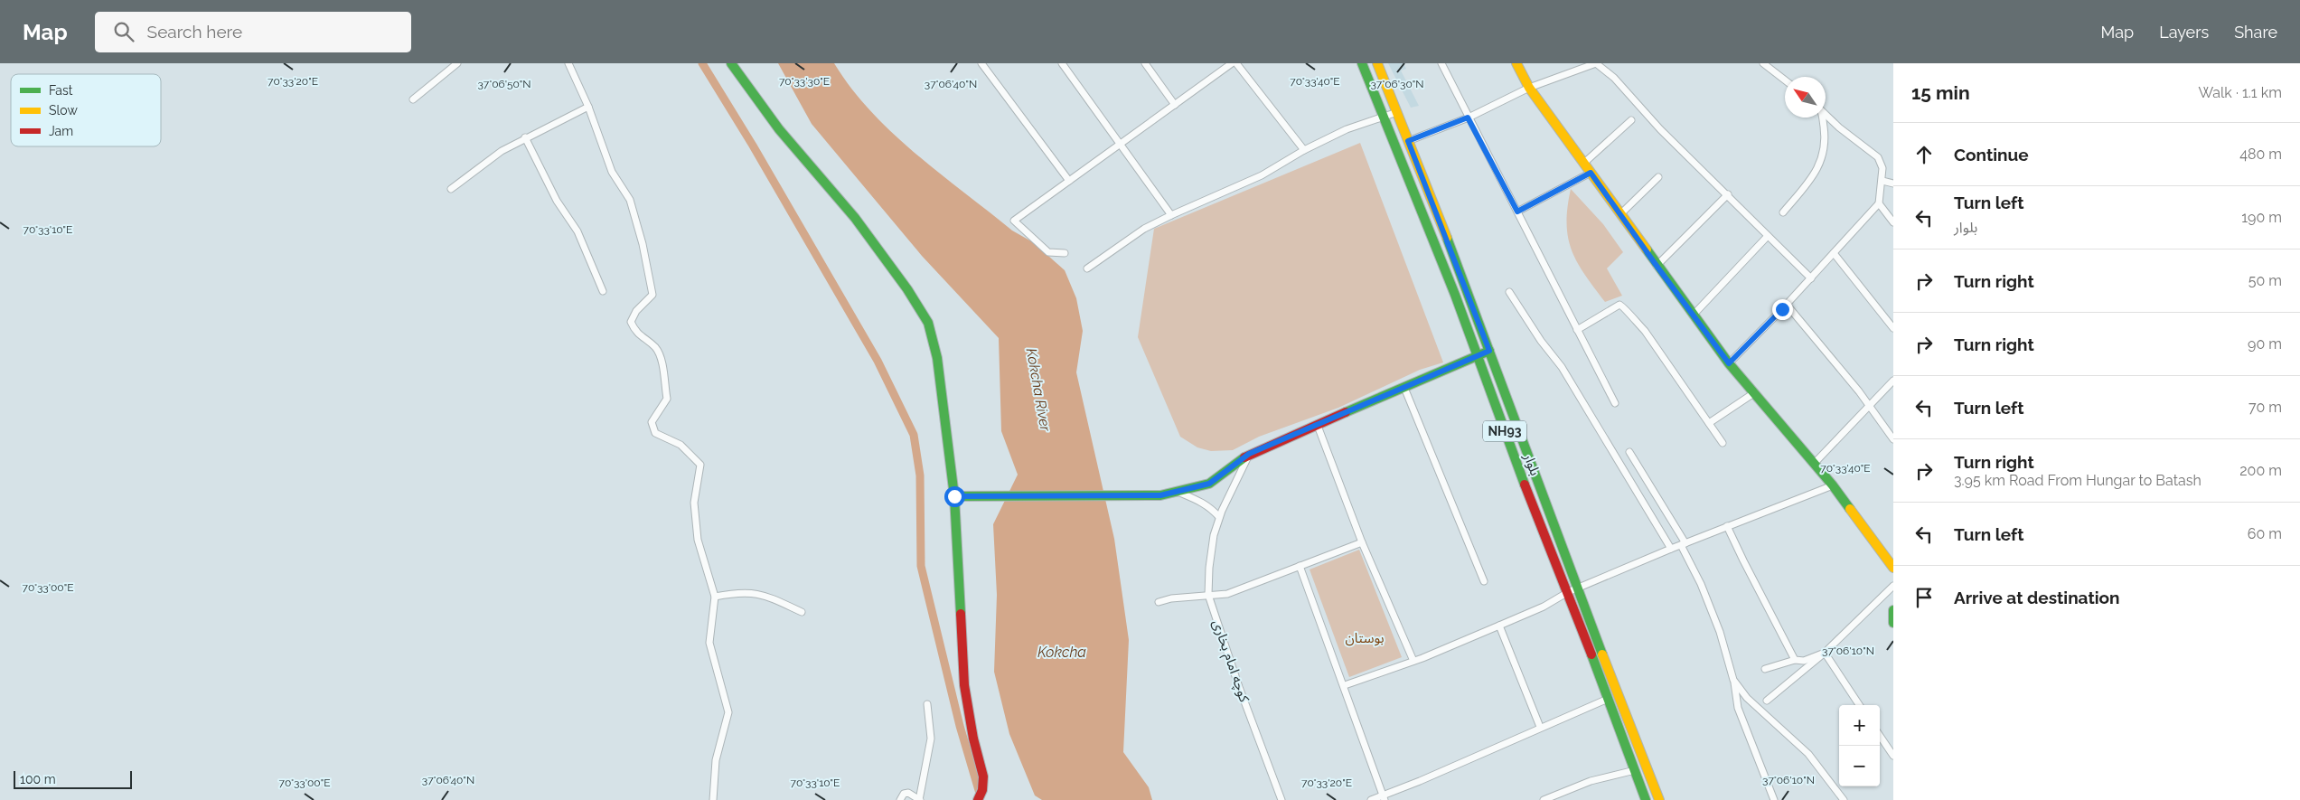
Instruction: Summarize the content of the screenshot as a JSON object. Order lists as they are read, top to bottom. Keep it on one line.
{"streets":{"street":["NH93","بلوار","کوچه امام بخاری"]},"water":["Kokcha River","Kokcha"],"parks":["بوستان"],"legend":["Fast","Slow","Jam"],"scale_bar":"100 m","north":"top left","page":{"header":"Map","search":"Search here","nav":["Map","Layers","Share"],"heading":["15 min","Walk · 1.1 km"],"list":[["Continue","480 m"],["Turn left","بلوار","190 m"],["Turn right","50 m"],["Turn right","90 m"],["Turn left","70 m"],["Turn right","3.95 km Road From Hungar to Batash","200 m"],["Turn left","60 m"],"Arrive at destination"],"map_buttons":["+","−"],"scale":"100 m"},"coordinates":["70°33'30\"E","70°33'20\"E","70°33'40\"E","37°06'50\"N","37°06'40\"N","37°06'30\"N","70°33'10\"E","70°33'00\"E","37°06'10\"N"]}
